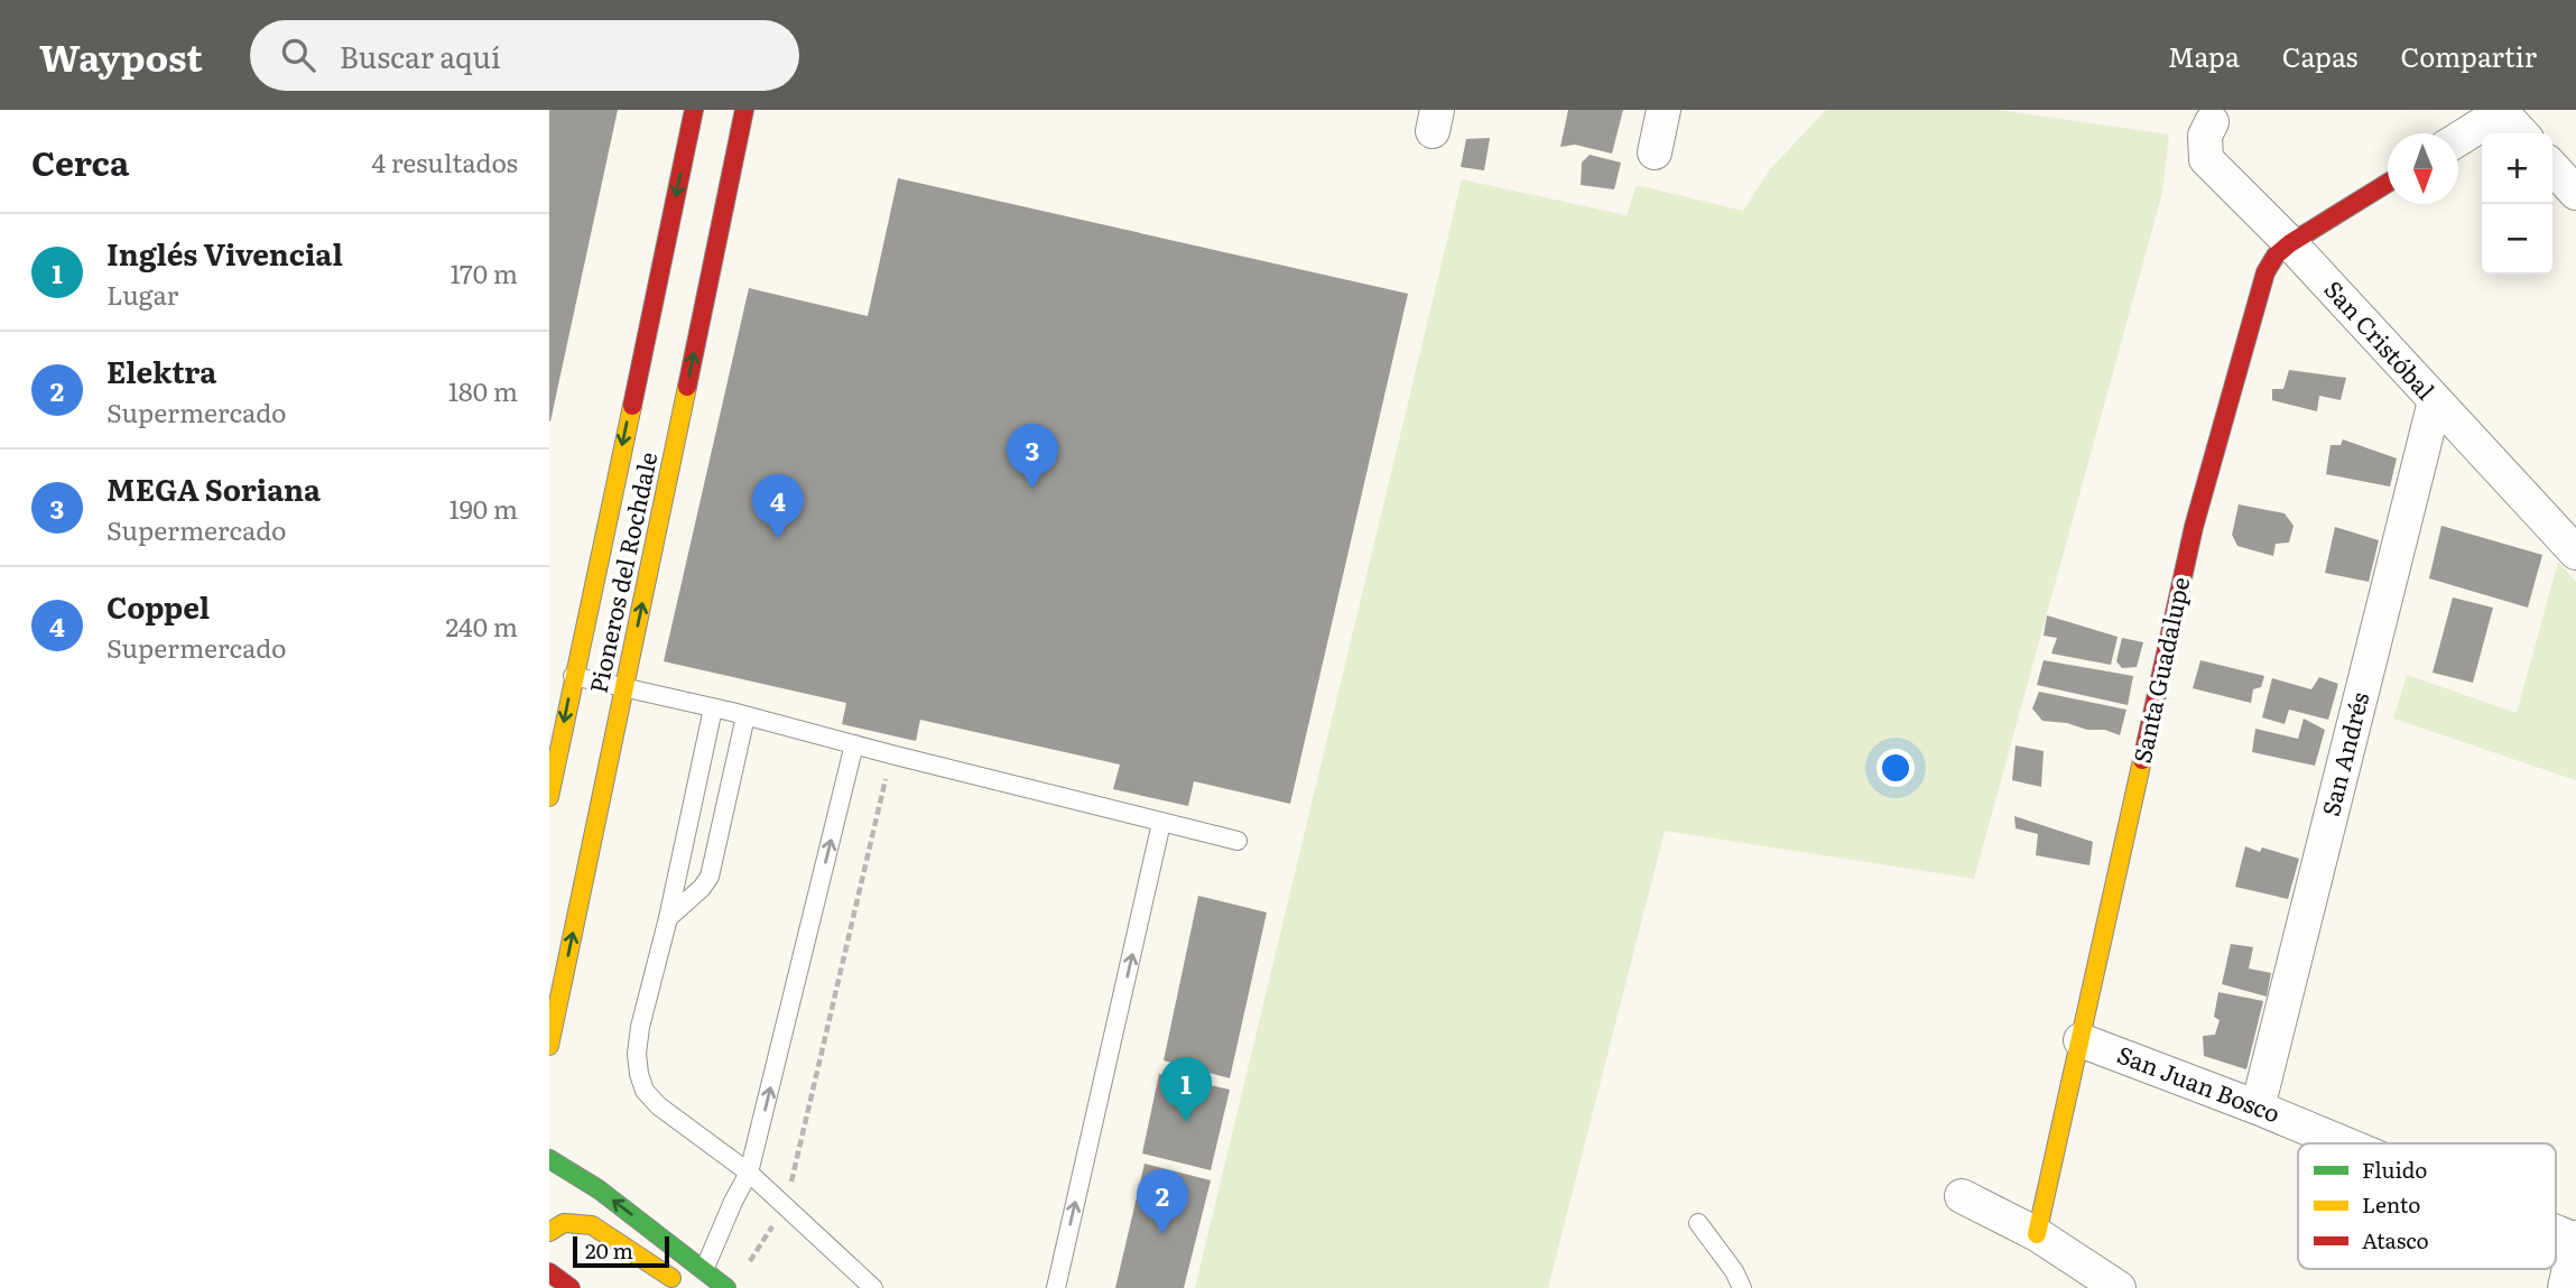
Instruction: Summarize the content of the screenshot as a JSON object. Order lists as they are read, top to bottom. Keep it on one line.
{"streets":{"street":["San Cristóbal","Pioneros del Rochdale","Santa Guadalupe","San Andrés","San Juan Bosco"]},"crossings":[["San Cristóbal","Santa Guadalupe"],["San Cristóbal","San Andrés"],["Santa Guadalupe","San Juan Bosco"],["San Andrés","San Juan Bosco"]],"legend":["Fluido","Lento","Atasco"],"scale_bar":"20 m","north":"bottom","page":{"header":"Waypost","search":"Buscar aquí","nav":["Mapa","Capas","Compartir"],"heading":["Cerca","4 resultados"],"map_buttons":["+","−"],"list":[{"mark":"1","name":"Inglés Vivencial","note":"Lugar","value":"170 m"},{"mark":"2","name":"Elektra","note":"Supermercado","value":"180 m"},{"mark":"3","name":"MEGA Soriana","note":"Supermercado","value":"190 m"},{"mark":"4","name":"Coppel","note":"Supermercado","value":"240 m"}],"pins":["3","4","1","2"],"scale":"20 m"}}
